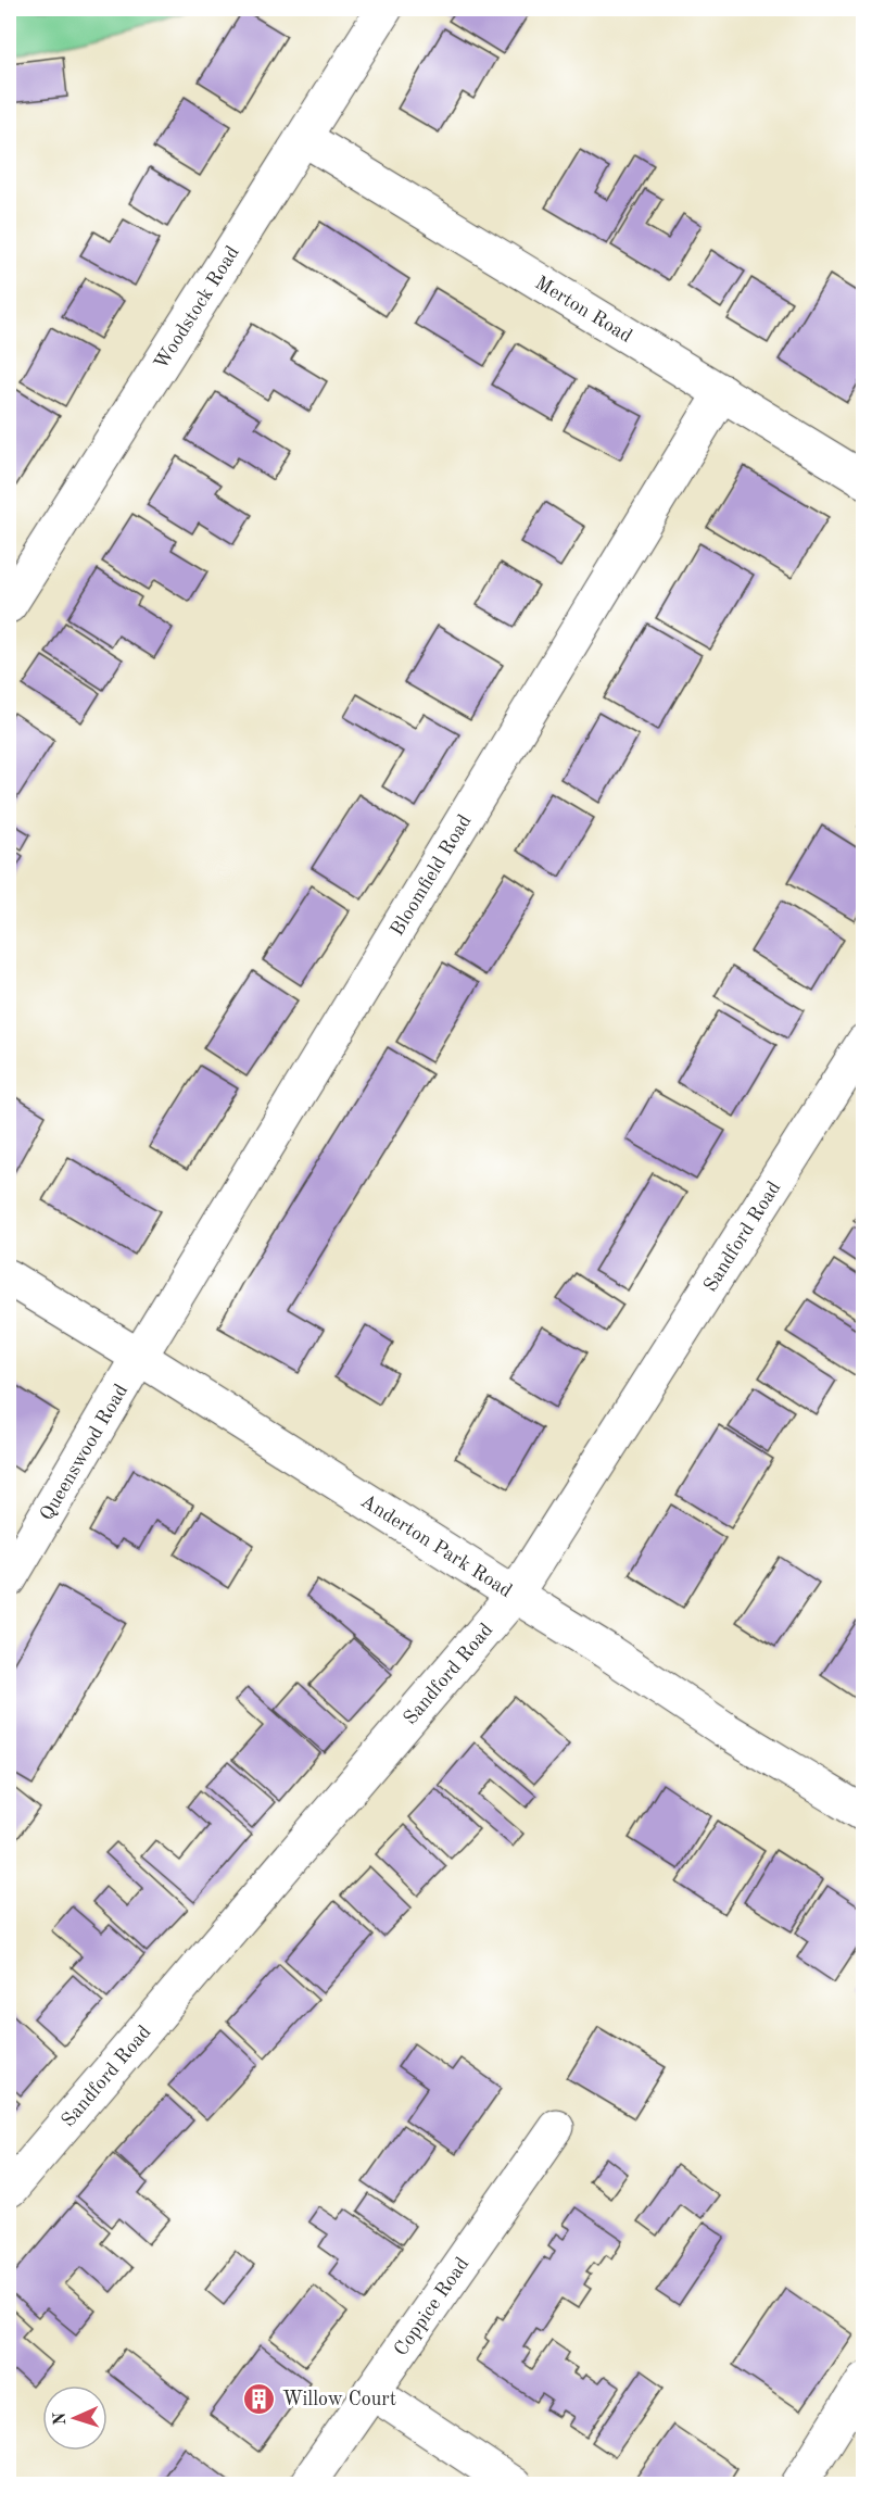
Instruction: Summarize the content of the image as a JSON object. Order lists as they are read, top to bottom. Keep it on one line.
{"streets":{"street":["Woodstock Road","Merton Road","Bloomfield Road","Sandford Road","Queenswood Road","Anderton Park Road","Coppice Road"]},"crossings":[["Woodstock Road","Merton Road"],["Merton Road","Bloomfield Road"],["Bloomfield Road","Queenswood Road"],["Bloomfield Road","Anderton Park Road"],["Sandford Road","Anderton Park Road"],["Queenswood Road","Anderton Park Road"]],"places":{"building":["Willow Court"]},"north":"left"}
